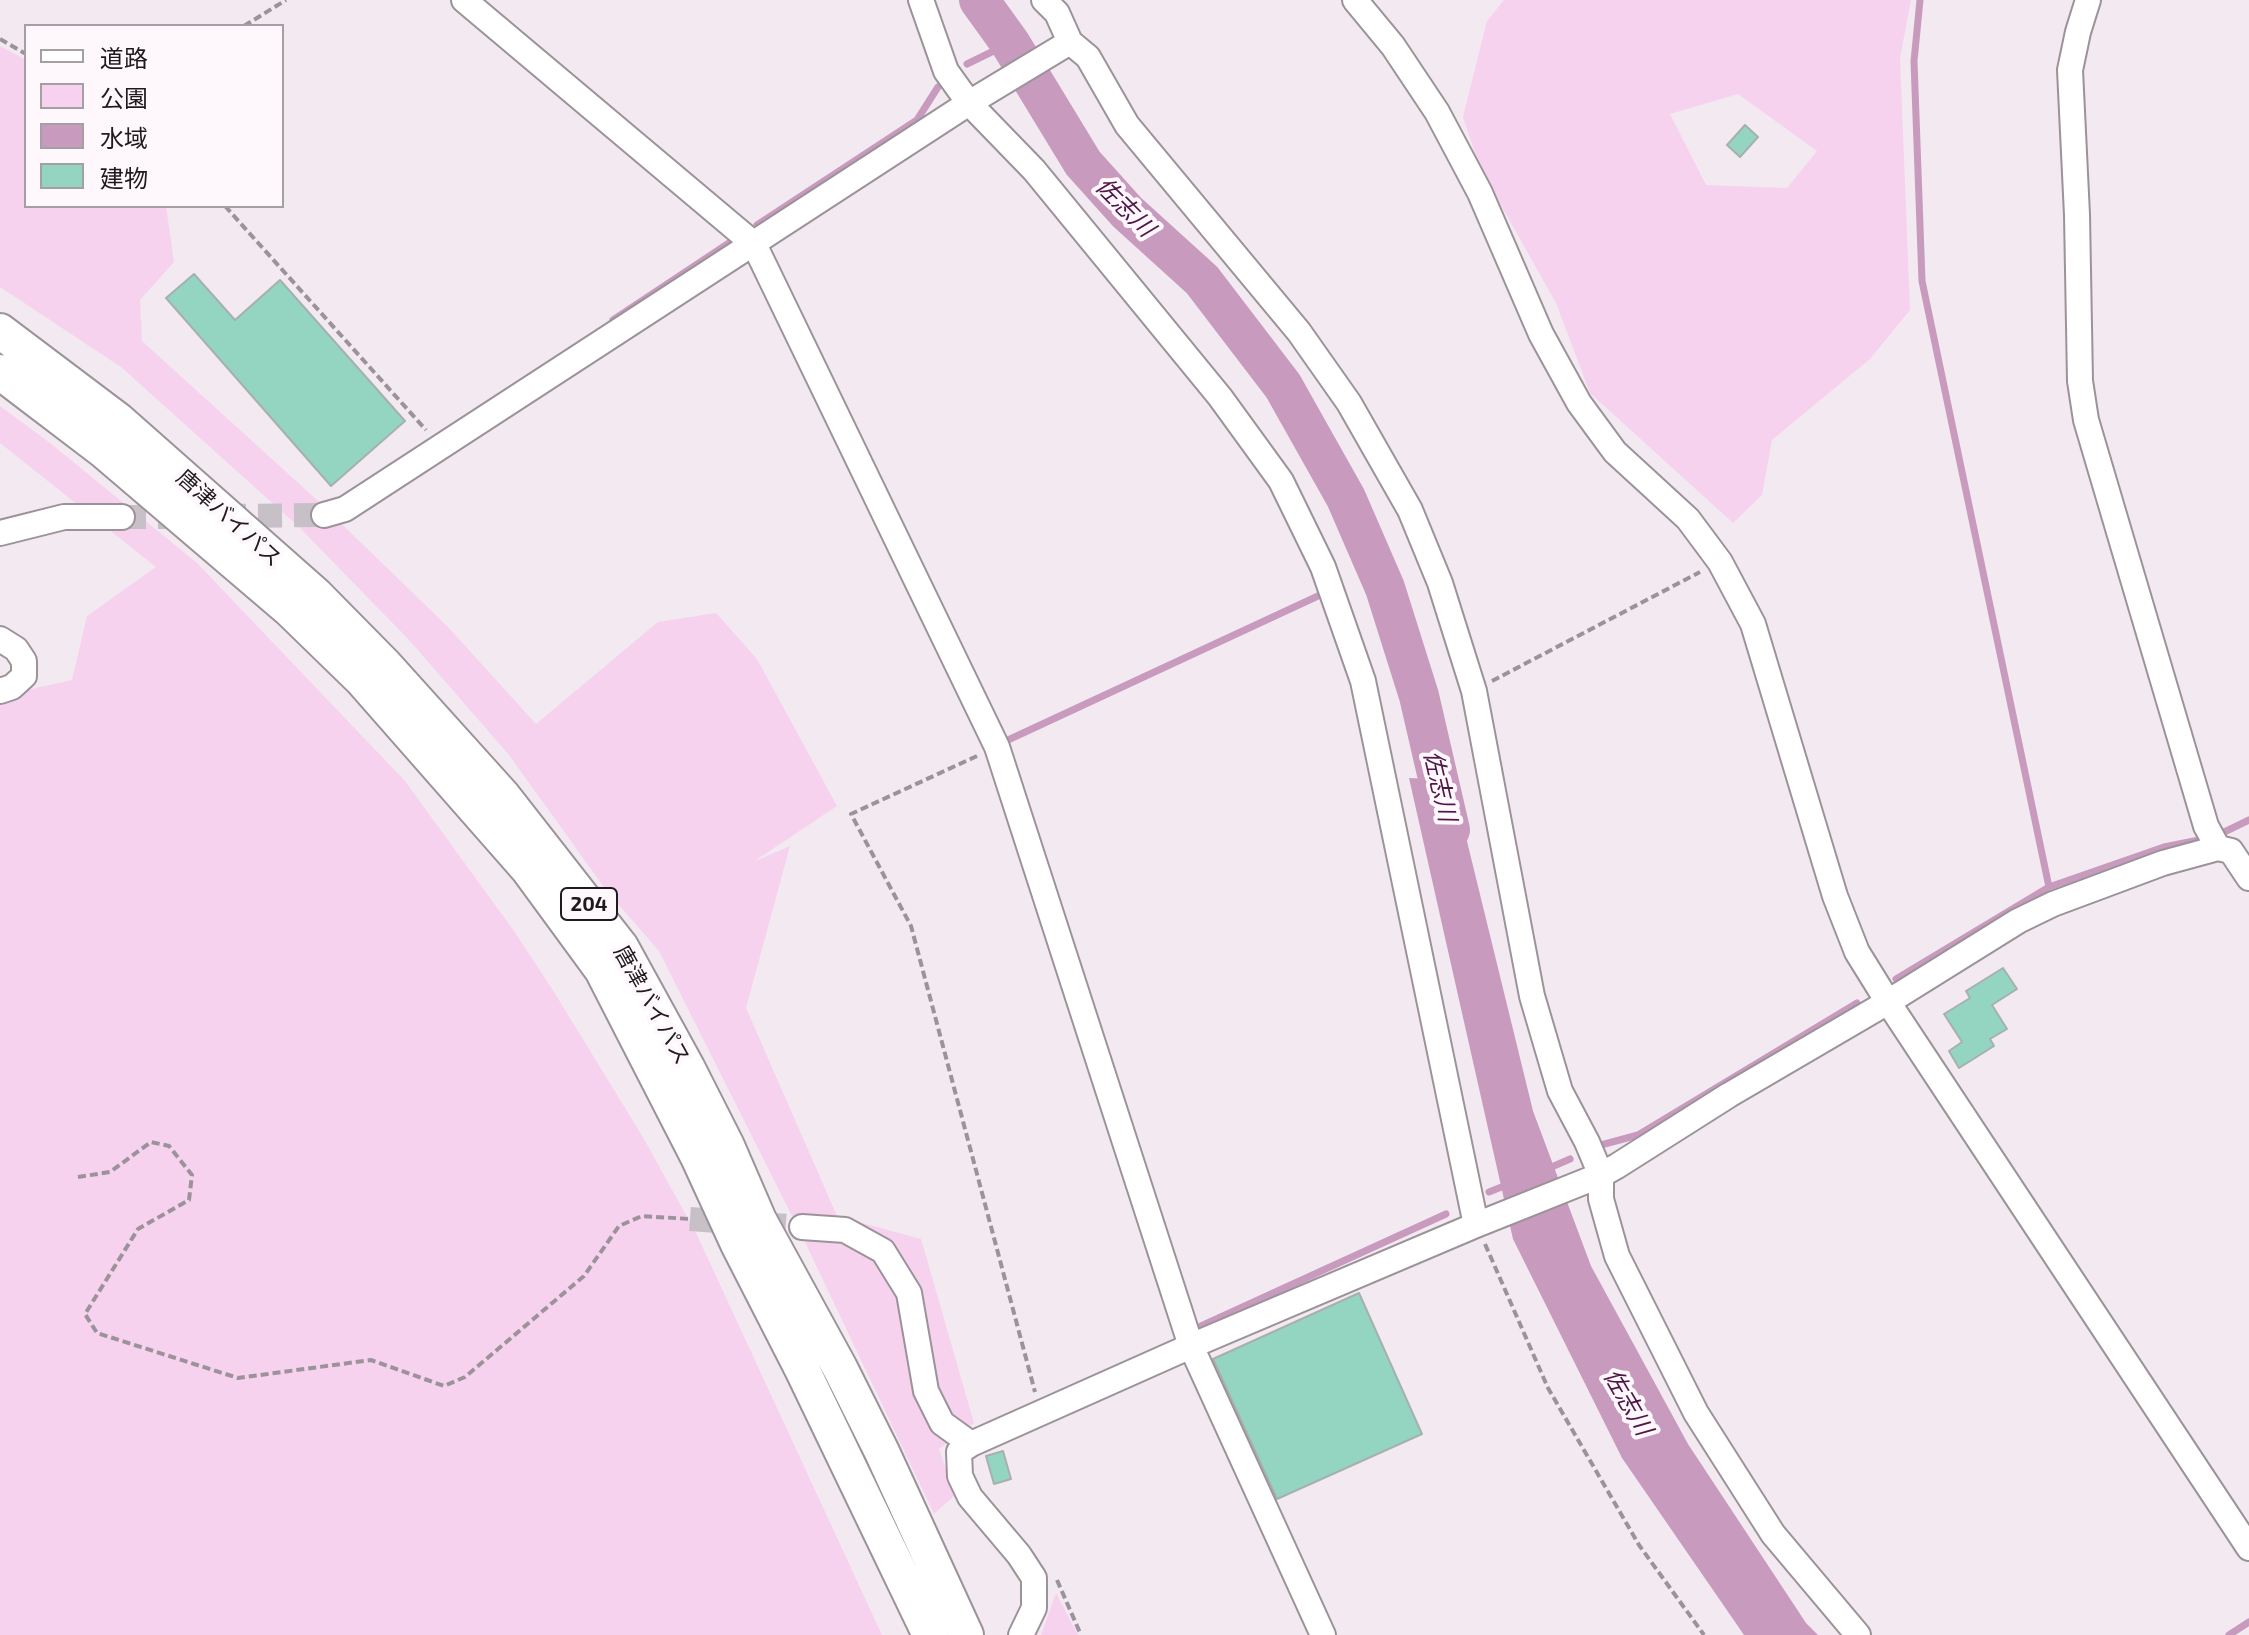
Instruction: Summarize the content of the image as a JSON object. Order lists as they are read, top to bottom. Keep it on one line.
{"streets":{"highway":["唐津バイパス","204"]},"water":["佐志川"],"legend":["道路","公園","水域","建物"]}
